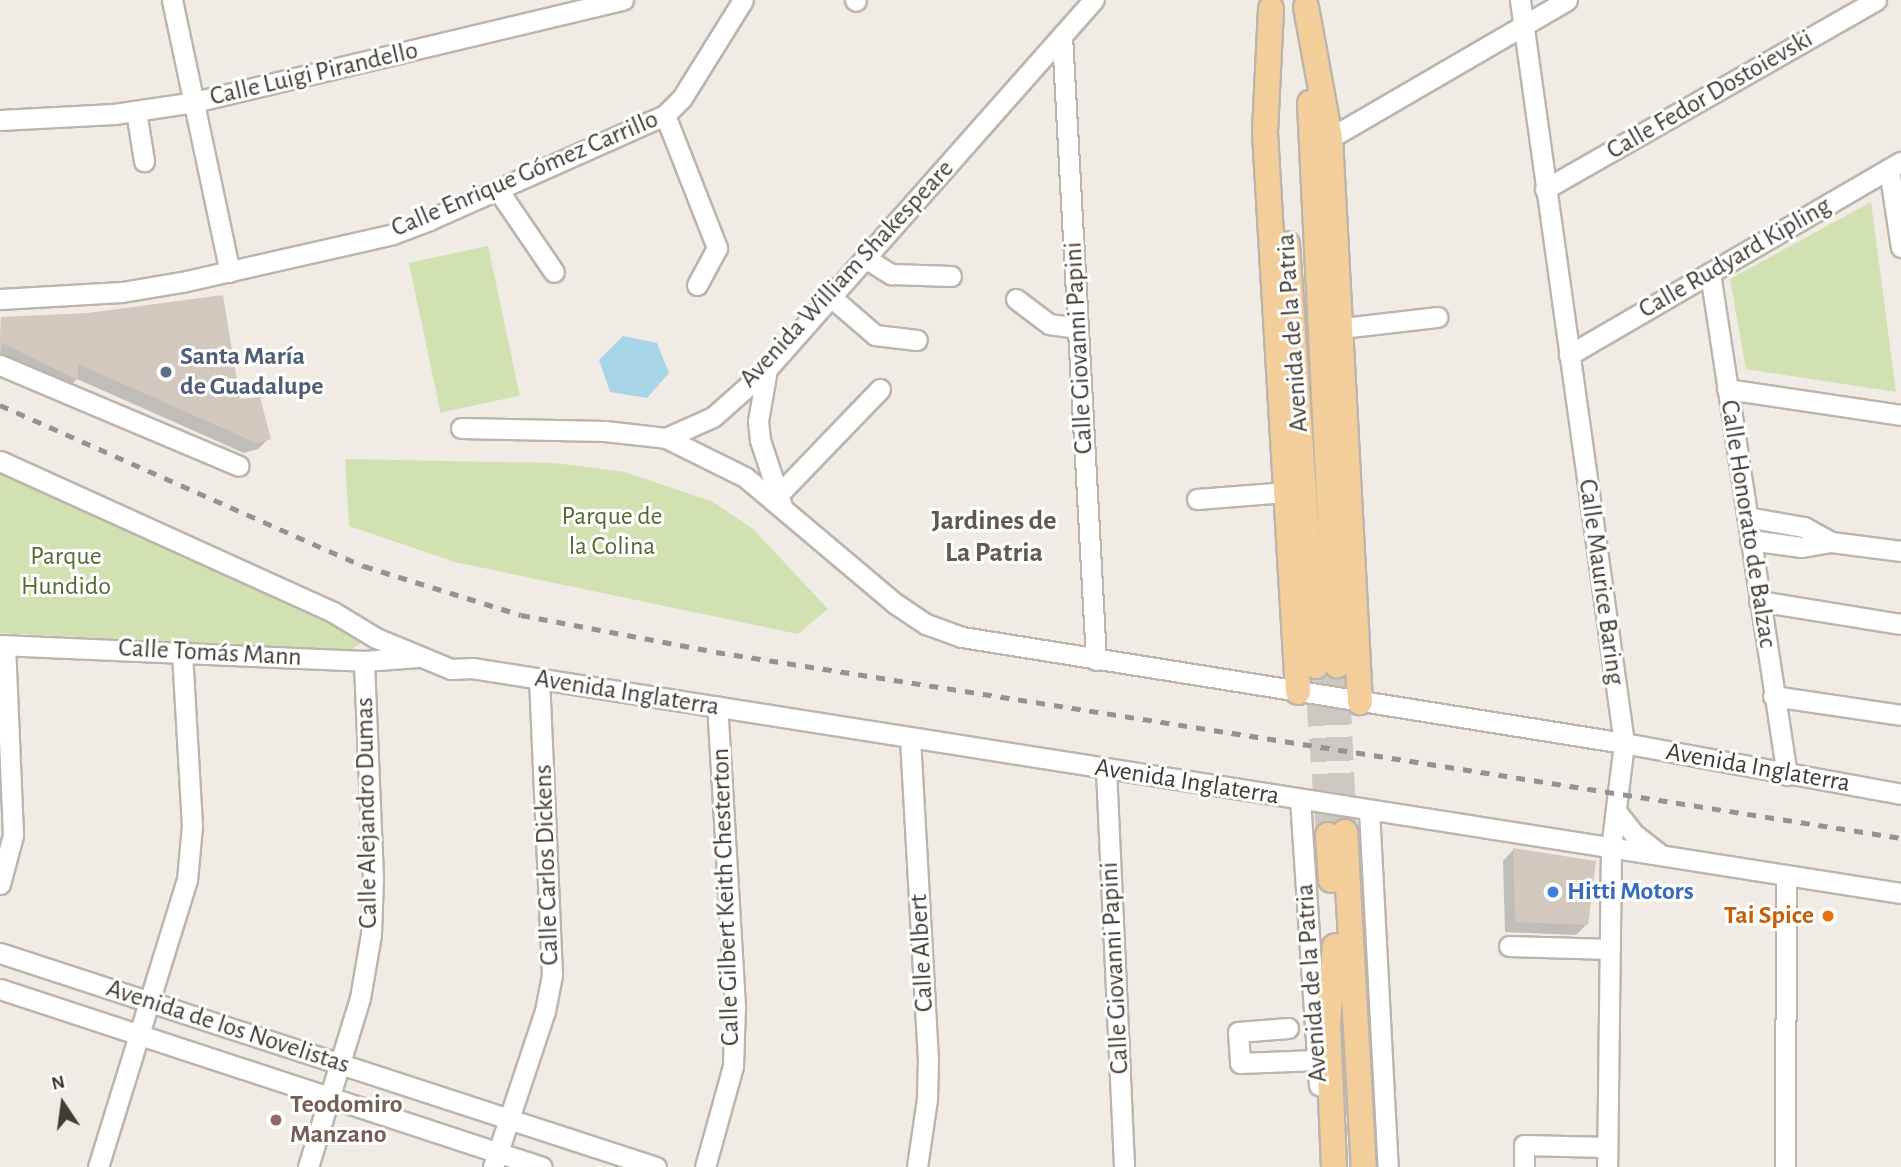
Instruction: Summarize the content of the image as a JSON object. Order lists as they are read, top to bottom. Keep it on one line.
{"streets":{"main road":["Avenida de la Patria"],"street":["Calle Luigi Pirandello","Calle Fedor Dostoievski","Calle Enrique Gómez Carrillo","Calle Rudyard Kipling","Avenida William Shakespeare","Calle Giovanni Papini","Calle Honorato de Balzac","Calle Maurice Baring","Calle Tomás Mann","Avenida Inglaterra","Calle Alejandro Dumas","Calle Carlos Dickens","Calle Gilbert Keith Chesterton","Calle Albert","Avenida de los Novelistas"]},"crossings":[["Calle Fedor Dostoievski","Calle Maurice Baring"],["Calle Rudyard Kipling","Calle Honorato de Balzac"],["Calle Rudyard Kipling","Calle Maurice Baring"],["Avenida William Shakespeare","Calle Giovanni Papini"],["Avenida William Shakespeare","Avenida Inglaterra"],["Avenida de la Patria","Avenida Inglaterra"],["Calle Giovanni Papini","Avenida Inglaterra"],["Calle Honorato de Balzac","Avenida Inglaterra"],["Calle Maurice Baring","Avenida Inglaterra"],["Calle Tomás Mann","Avenida Inglaterra"],["Calle Tomás Mann","Calle Alejandro Dumas"],["Avenida Inglaterra","Calle Carlos Dickens"],["Avenida Inglaterra","Calle Gilbert Keith Chesterton"],["Avenida Inglaterra","Calle Albert"],["Calle Alejandro Dumas","Avenida de los Novelistas"],["Calle Carlos Dickens","Avenida de los Novelistas"]],"districts":["Jardines de La Patria"],"parks":["Parque de la Colina","Parque Hundido"],"places":["Santa María de Guadalupe","Hitti Motors","Tai Spice","Teodomiro Manzano"],"north":"top"}
